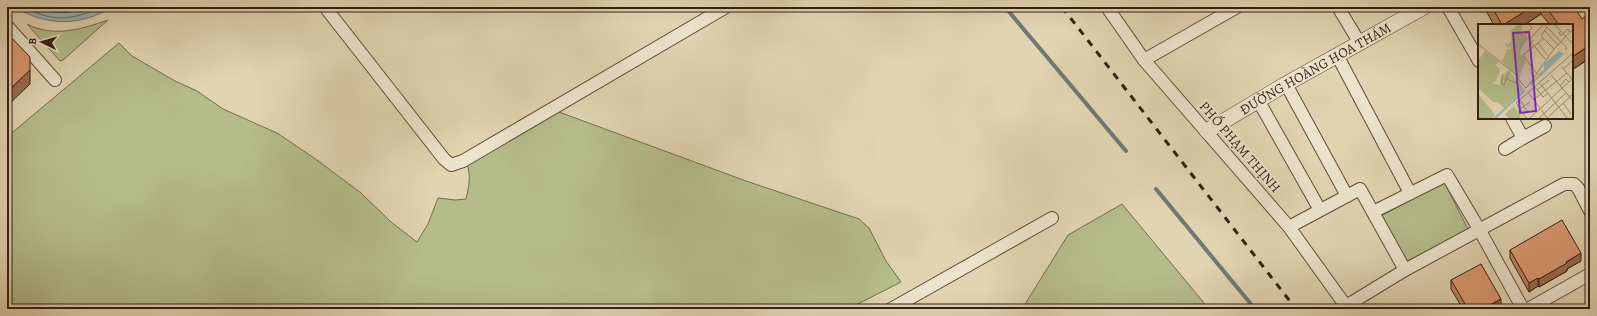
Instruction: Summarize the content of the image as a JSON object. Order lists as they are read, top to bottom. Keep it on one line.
{"streets":{"street":["ĐƯỜNG HOÀNG HOA THÁM","PHỐ PHẠM THỊNH"]},"crossings":[["ĐƯỜNG HOÀNG HOA THÁM","PHỐ PHẠM THỊNH"]],"north":"left"}
